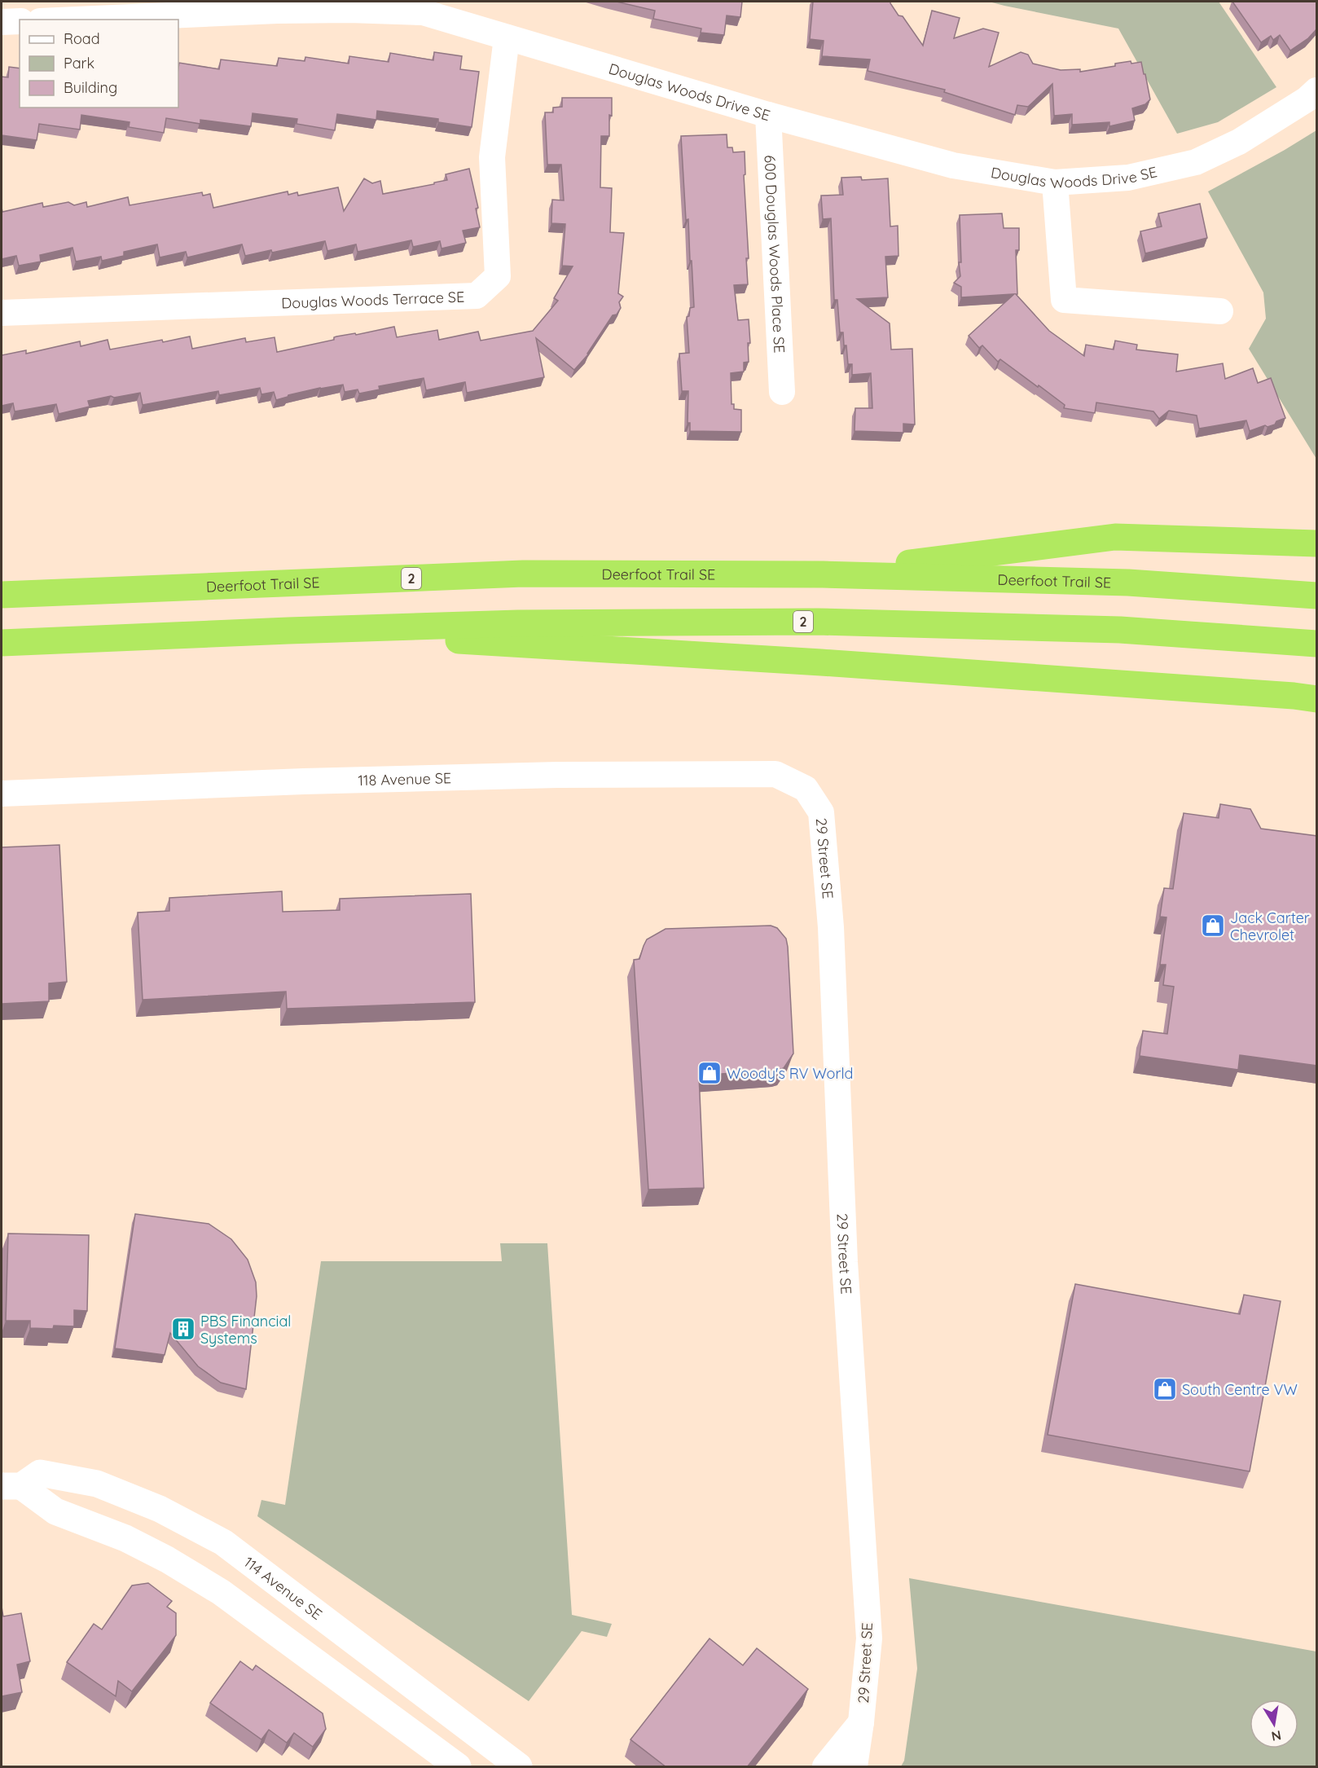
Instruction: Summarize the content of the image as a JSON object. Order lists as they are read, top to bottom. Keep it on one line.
{"streets":{"highway":["Deerfoot Trail SE","2"],"main road":["114 Avenue SE"],"street":["Douglas Woods Drive SE","600 Douglas Woods Place SE","Douglas Woods Terrace SE","118 Avenue SE","29 Street SE"]},"crossings":[["Douglas Woods Drive SE","600 Douglas Woods Place SE"],["Douglas Woods Drive SE","Douglas Woods Terrace SE"],["118 Avenue SE","29 Street SE"]],"places":{"shop":["Jack Carter Chevrolet","Woody's RV World","South Centre VW"],"building":["PBS Financial Systems"]},"legend":["Road","Park","Building"],"north":"bottom"}
